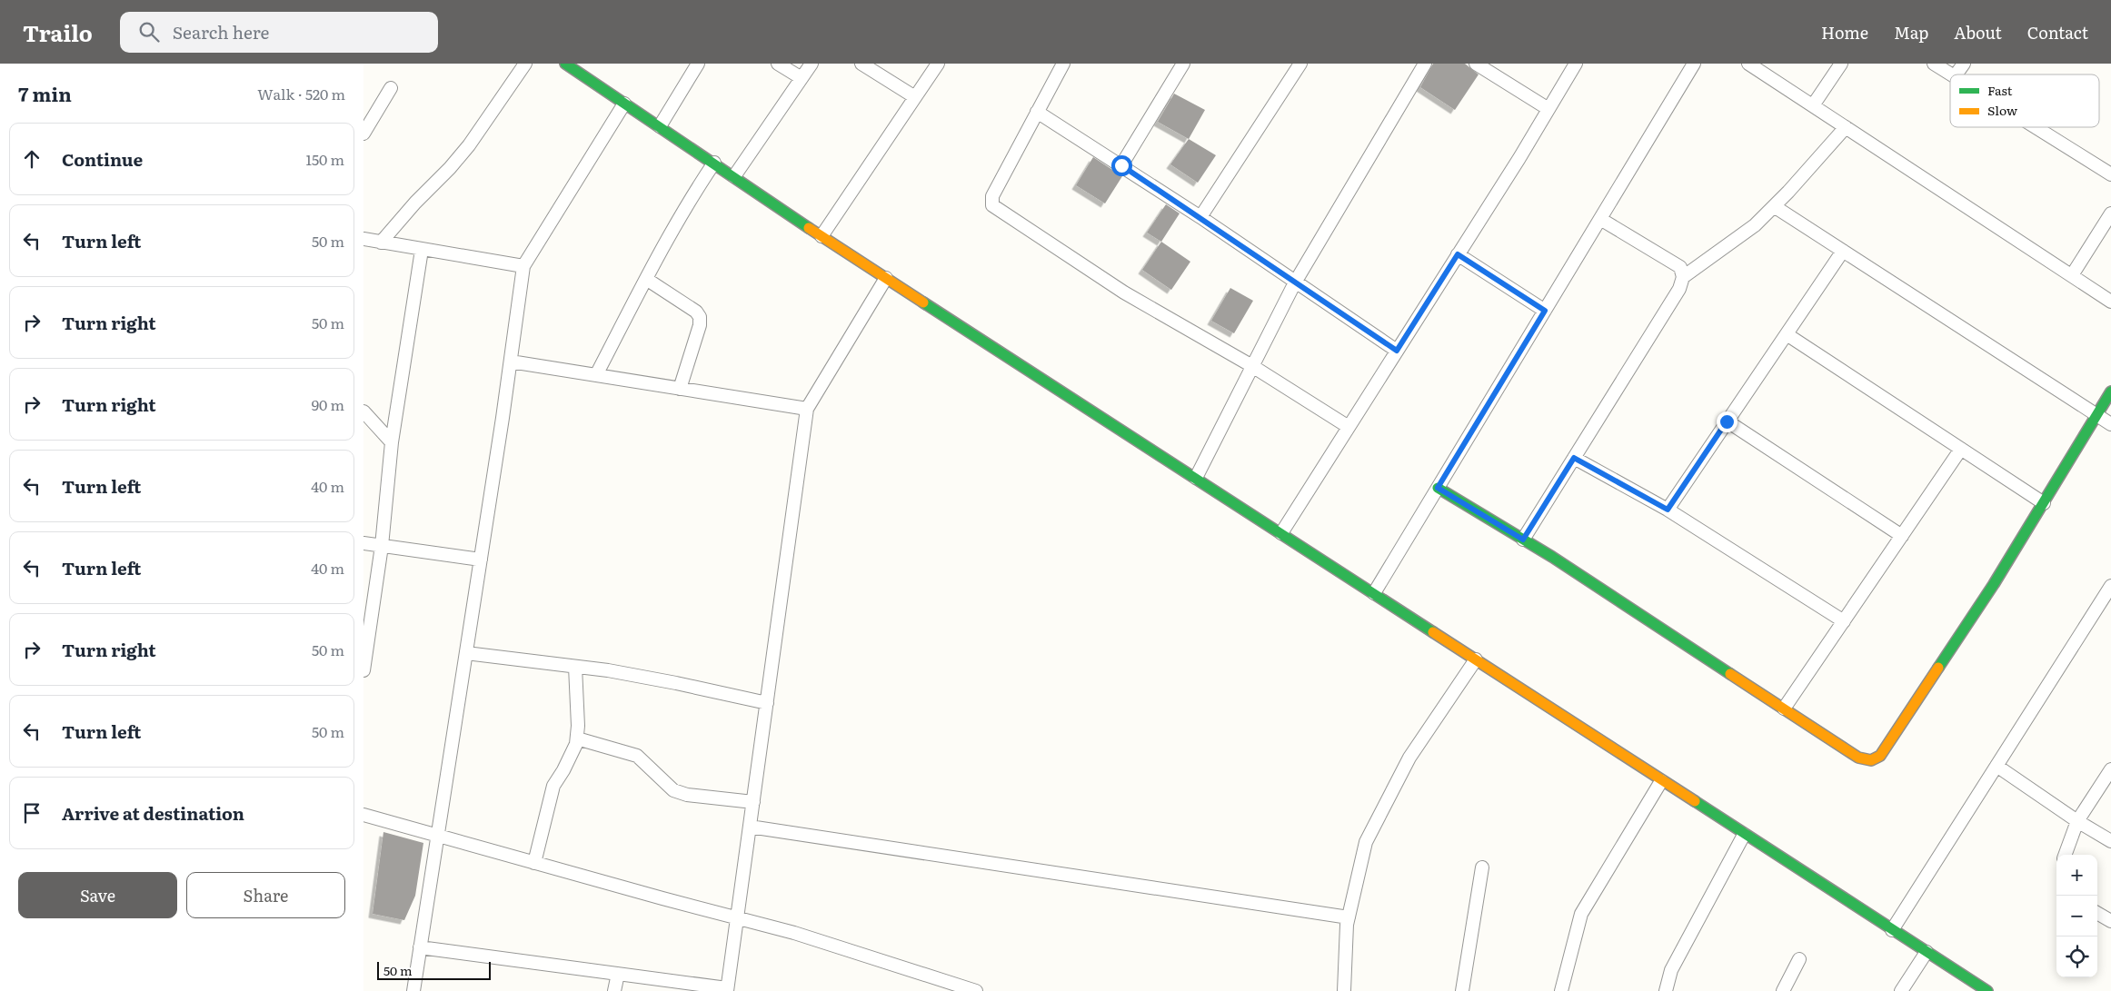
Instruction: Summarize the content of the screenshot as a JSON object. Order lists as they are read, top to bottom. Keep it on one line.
{"legend":["Fast","Slow"],"scale_bar":"50 m","page":{"header":"Trailo","search":"Search here","nav":["Home","Map","About","Contact"],"heading":["7 min","Walk · 520 m"],"list":[["Continue","150 m"],["Turn left","50 m"],["Turn right","50 m"],["Turn right","90 m"],["Turn left","40 m"],["Turn left","40 m"],["Turn right","50 m"],["Turn left","50 m"],"Arrive at destination"],"map_buttons":["+","−"],"buttons":["Save","Share"],"scale":"50 m"}}
